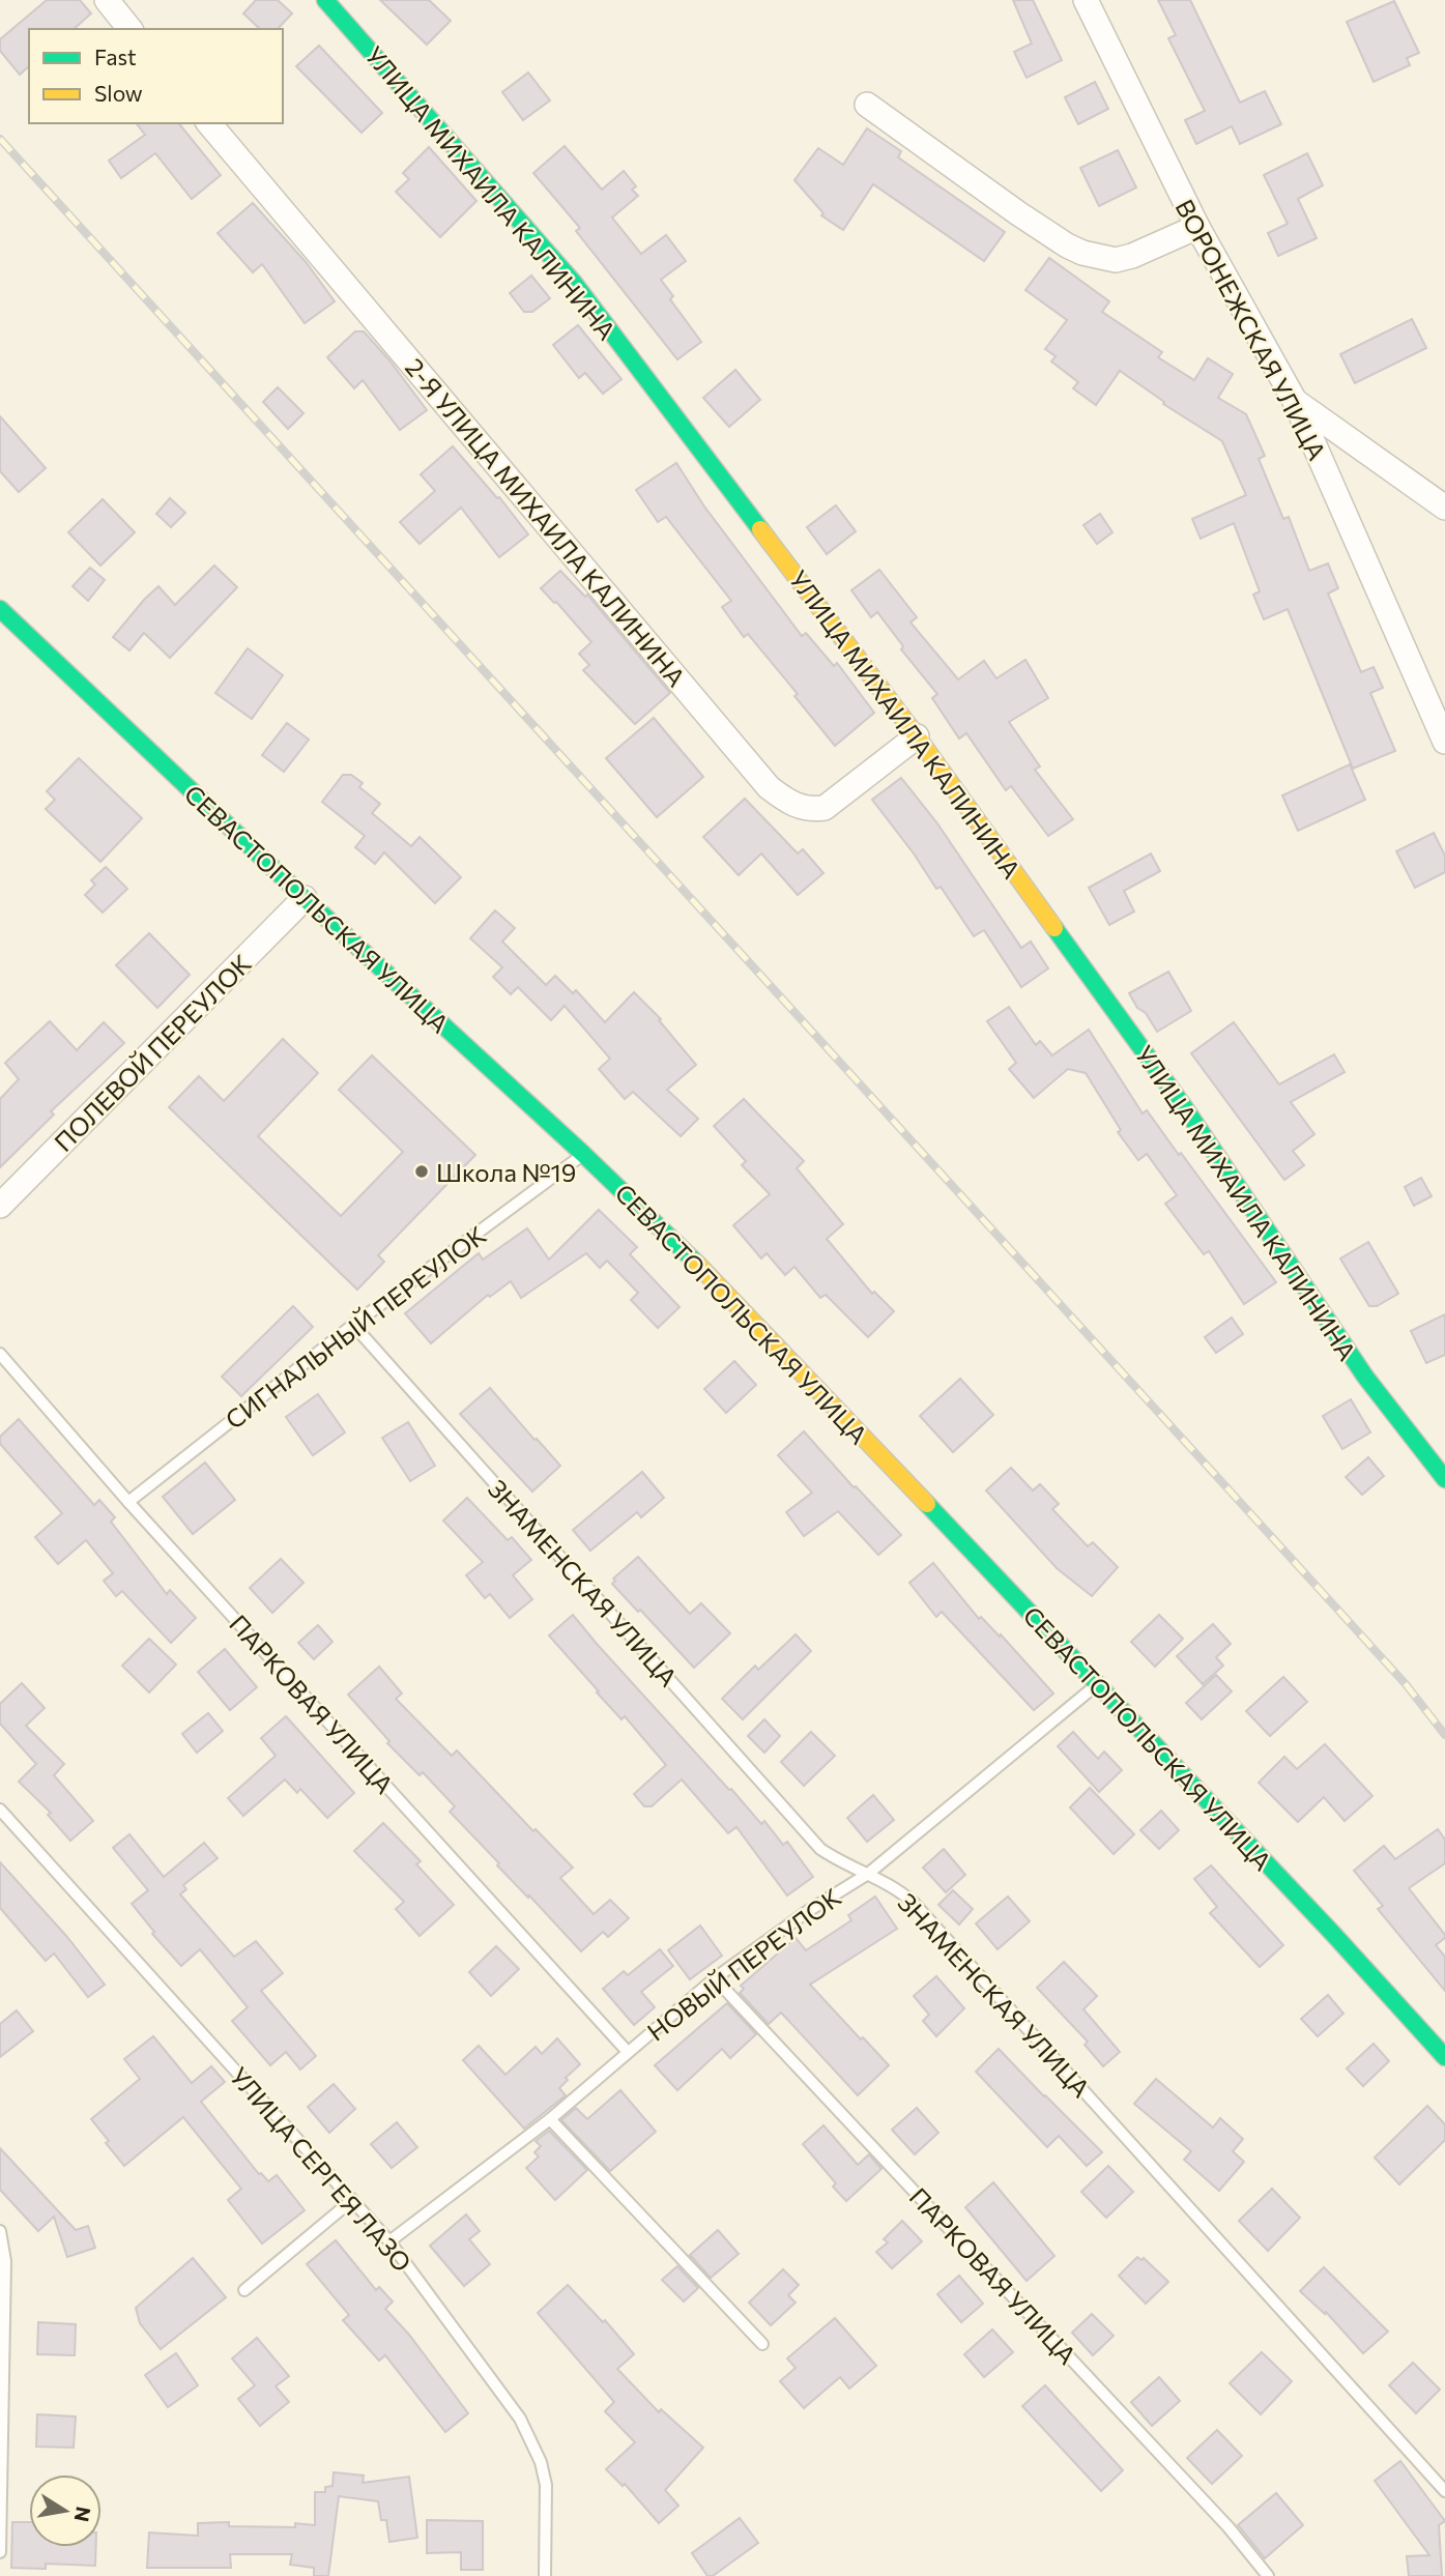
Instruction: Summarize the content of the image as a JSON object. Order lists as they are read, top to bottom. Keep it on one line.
{"streets":{"street":["УЛИЦА МИХАИЛА КАЛИНИНА","ВОРОНЕЖСКАЯ УЛИЦА","2-Я УЛИЦА МИХАИЛА КАЛИНИНА","СЕВАСТОПОЛЬСКАЯ УЛИЦА","ПОЛЕВОЙ ПЕРЕУЛОК"],"lane":["СИГНАЛЬНЫЙ ПЕРЕУЛОК","ЗНАМЕНСКАЯ УЛИЦА","ПАРКОВАЯ УЛИЦА","НОВЫЙ ПЕРЕУЛОК","УЛИЦА СЕРГЕЯ ЛАЗО"]},"crossings":[["УЛИЦА МИХАИЛА КАЛИНИНА","2-Я УЛИЦА МИХАИЛА КАЛИНИНА"],["СЕВАСТОПОЛЬСКАЯ УЛИЦА","ПОЛЕВОЙ ПЕРЕУЛОК"],["СЕВАСТОПОЛЬСКАЯ УЛИЦА","СИГНАЛЬНЫЙ ПЕРЕУЛОК"],["СЕВАСТОПОЛЬСКАЯ УЛИЦА","НОВЫЙ ПЕРЕУЛОК"],["СИГНАЛЬНЫЙ ПЕРЕУЛОК","ЗНАМЕНСКАЯ УЛИЦА"],["СИГНАЛЬНЫЙ ПЕРЕУЛОК","ПАРКОВАЯ УЛИЦА"],["ЗНАМЕНСКАЯ УЛИЦА","НОВЫЙ ПЕРЕУЛОК"],["ПАРКОВАЯ УЛИЦА","НОВЫЙ ПЕРЕУЛОК"],["НОВЫЙ ПЕРЕУЛОК","УЛИЦА СЕРГЕЯ ЛАЗО"]],"places":["Школа №19"],"legend":["Fast","Slow"],"north":"right"}
